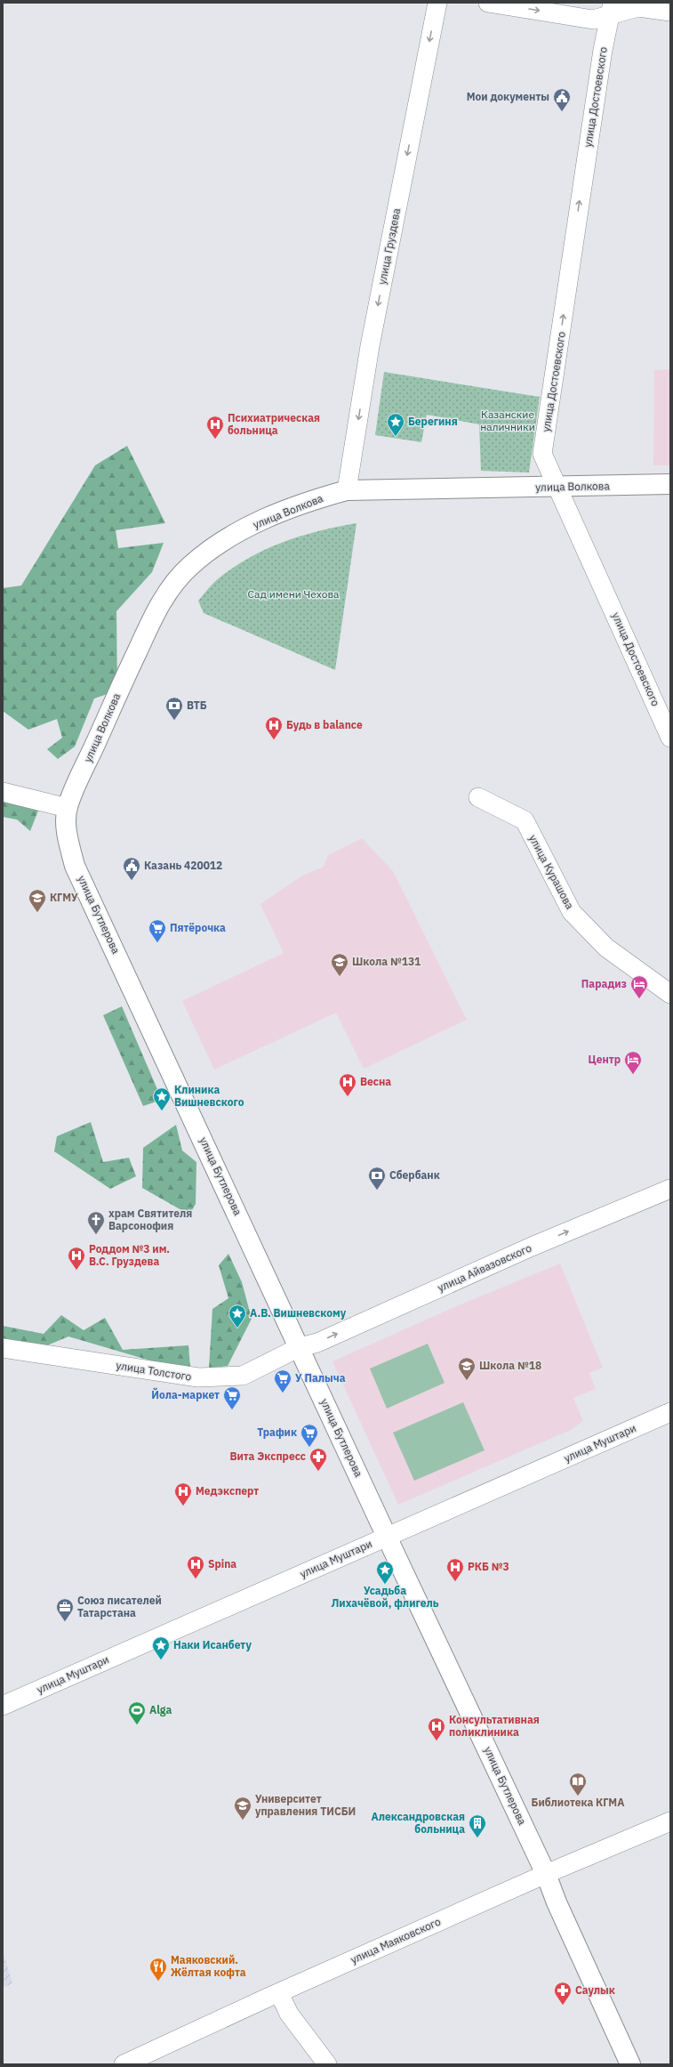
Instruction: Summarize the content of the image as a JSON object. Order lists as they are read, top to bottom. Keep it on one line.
{"streets":{"main road":["улица Волкова","улица Бутлерова"],"street":["улица Достоевского","улица Груздева","улица Курашова","улица Айвазовского","улица Толстого","улица Муштари","улица Маяковского"]},"crossings":[["улица Достоевского","улица Волкова"],["улица Груздева","улица Волкова"],["улица Волкова","улица Бутлерова"],["улица Бутлерова","улица Айвазовского"],["улица Бутлерова","улица Толстого"],["улица Бутлерова","улица Муштари"],["улица Бутлерова","улица Маяковского"],["улица Айвазовского","улица Толстого"]],"one_way":["улица Достоевского","улица Груздева","улица Айвазовского"],"parks":["Казанские наличники","Сад имени Чехова"],"places":{"public building":["Мои документы","Казань 420012"],"place":["Берегиня","Клиника Вишневского","А.В. Вишневскому","Усадьба Лихачёвой, флигель","Наки Исанбету"],"hospital":["Психиатрическая больница","Будь в balance","Весна","Роддом №3 им. В.С. Груздева","Медэксперт","Spina","РКБ №3","Консультативная поликлиника"],"bank":["ВТБ","Сбербанк"],"school or university":["КГМУ","Школа №131","Школа №18","Университет управления ТИСБИ"],"supermarket":["Пятёрочка","У Палыча","Йола-маркет","Трафик"],"hotel":["Парадиз","Центр"],"church":["храм Святителя Варсонофия"],"pharmacy":["Вита Экспресс","Саулык"],"office":["Союз писателей Татарстана"],"sports":["Alga"],"library":["Библиотека КГМА"],"building":["Александровская больница"],"restaurant":["Маяковский. Жёлтая кофта"]}}
